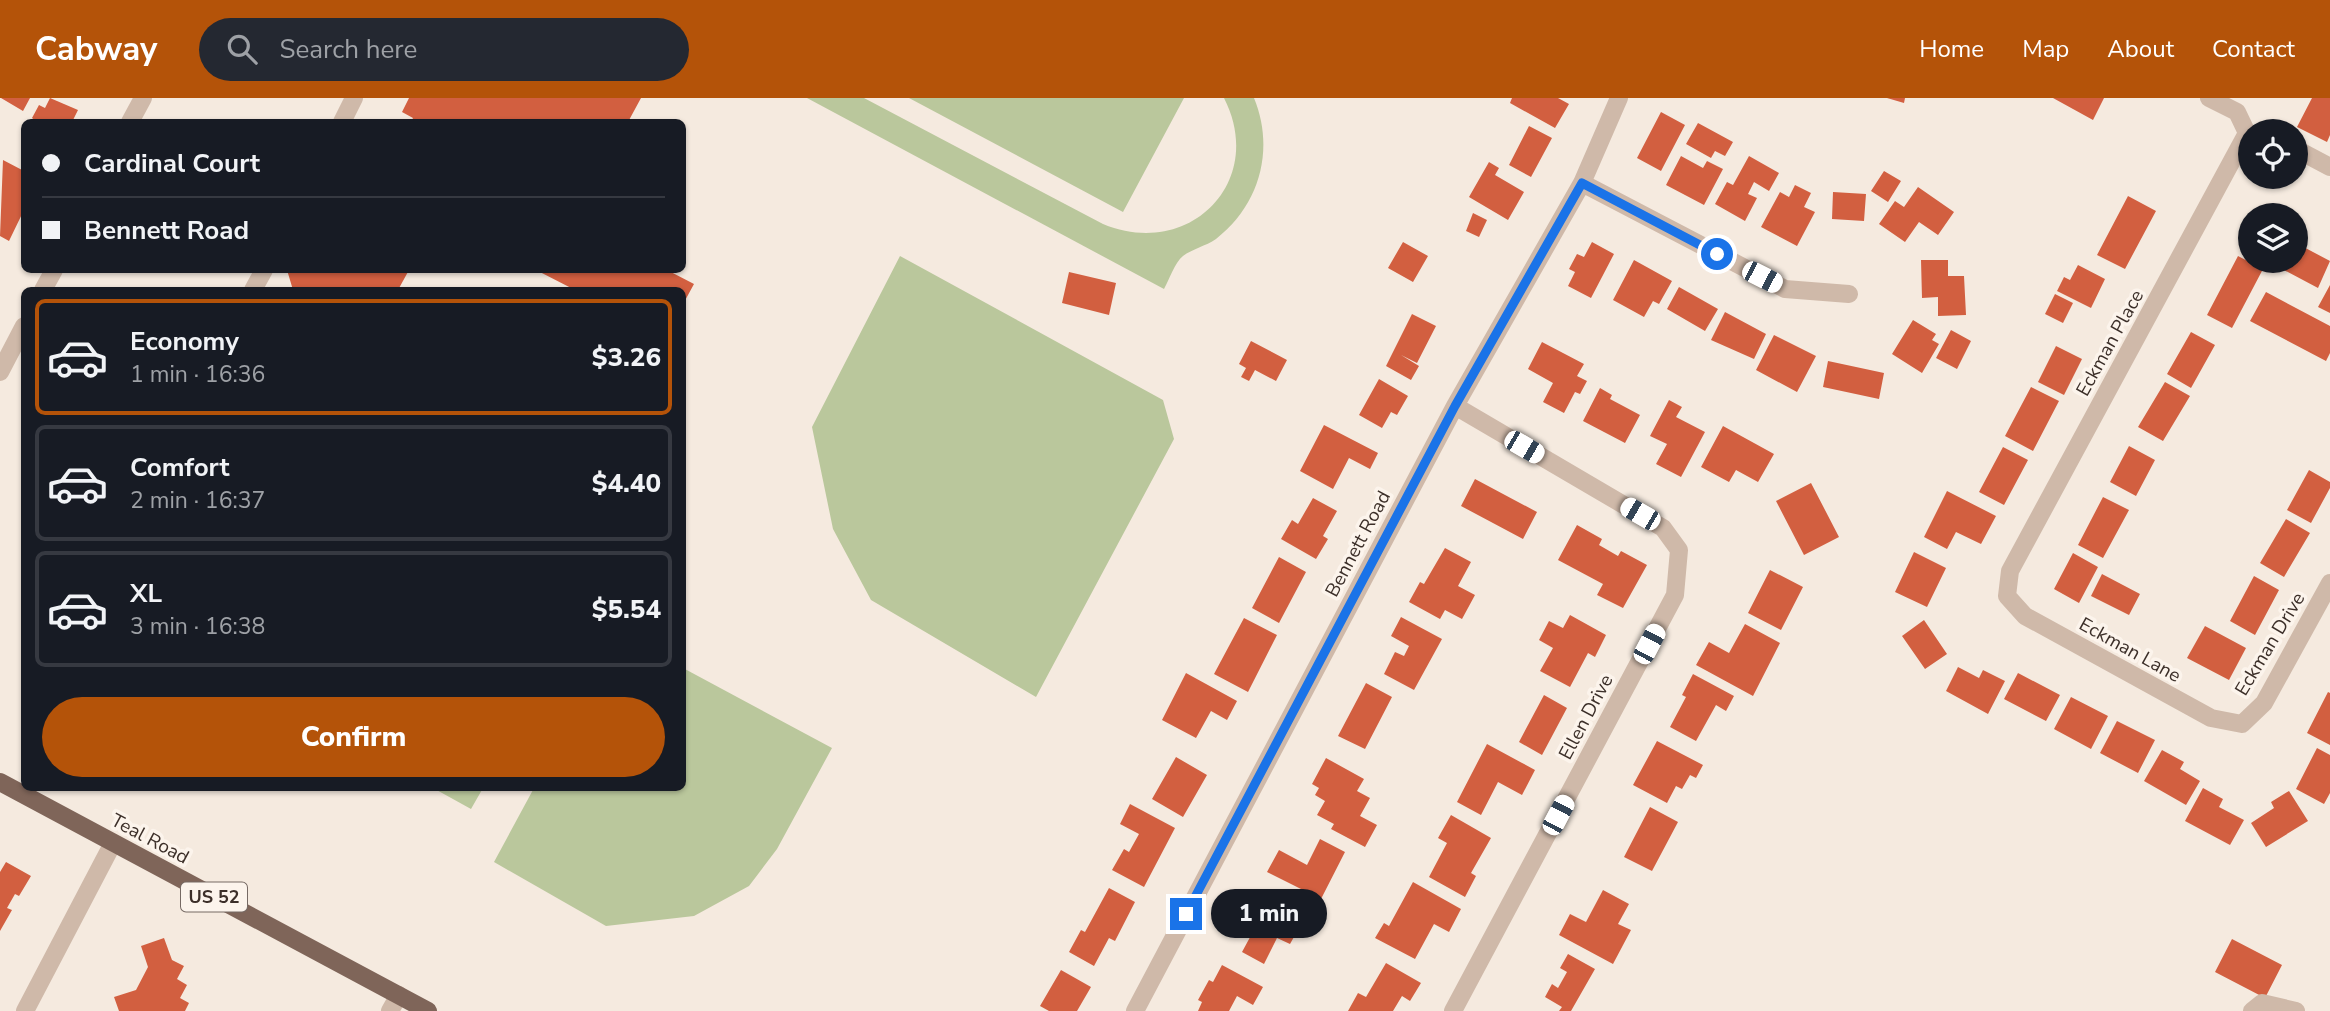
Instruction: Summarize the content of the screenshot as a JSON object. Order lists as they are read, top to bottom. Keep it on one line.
{"streets":{"main road":["Teal Road","US 52"],"street":["Eckman Place","Bennett Road","Eckman Drive","Eckman Lane","Ellen Drive"]},"crossings":[["Eckman Place","Eckman Lane"],["Bennett Road","Ellen Drive"],["Eckman Drive","Eckman Lane"]],"page":{"header":"Cabway","search":"Search here","nav":["Home","Map","About","Contact"],"banner":["Cardinal Court","Bennett Road"],"list":[{"name":"Economy","note":"1 min · 16:36","value":"$3.26"},{"name":"Comfort","note":"2 min · 16:37","value":"$4.40"},{"name":"XL","note":"3 min · 16:38","value":"$5.54"}],"buttons":"Confirm","bubble":"1 min"}}
